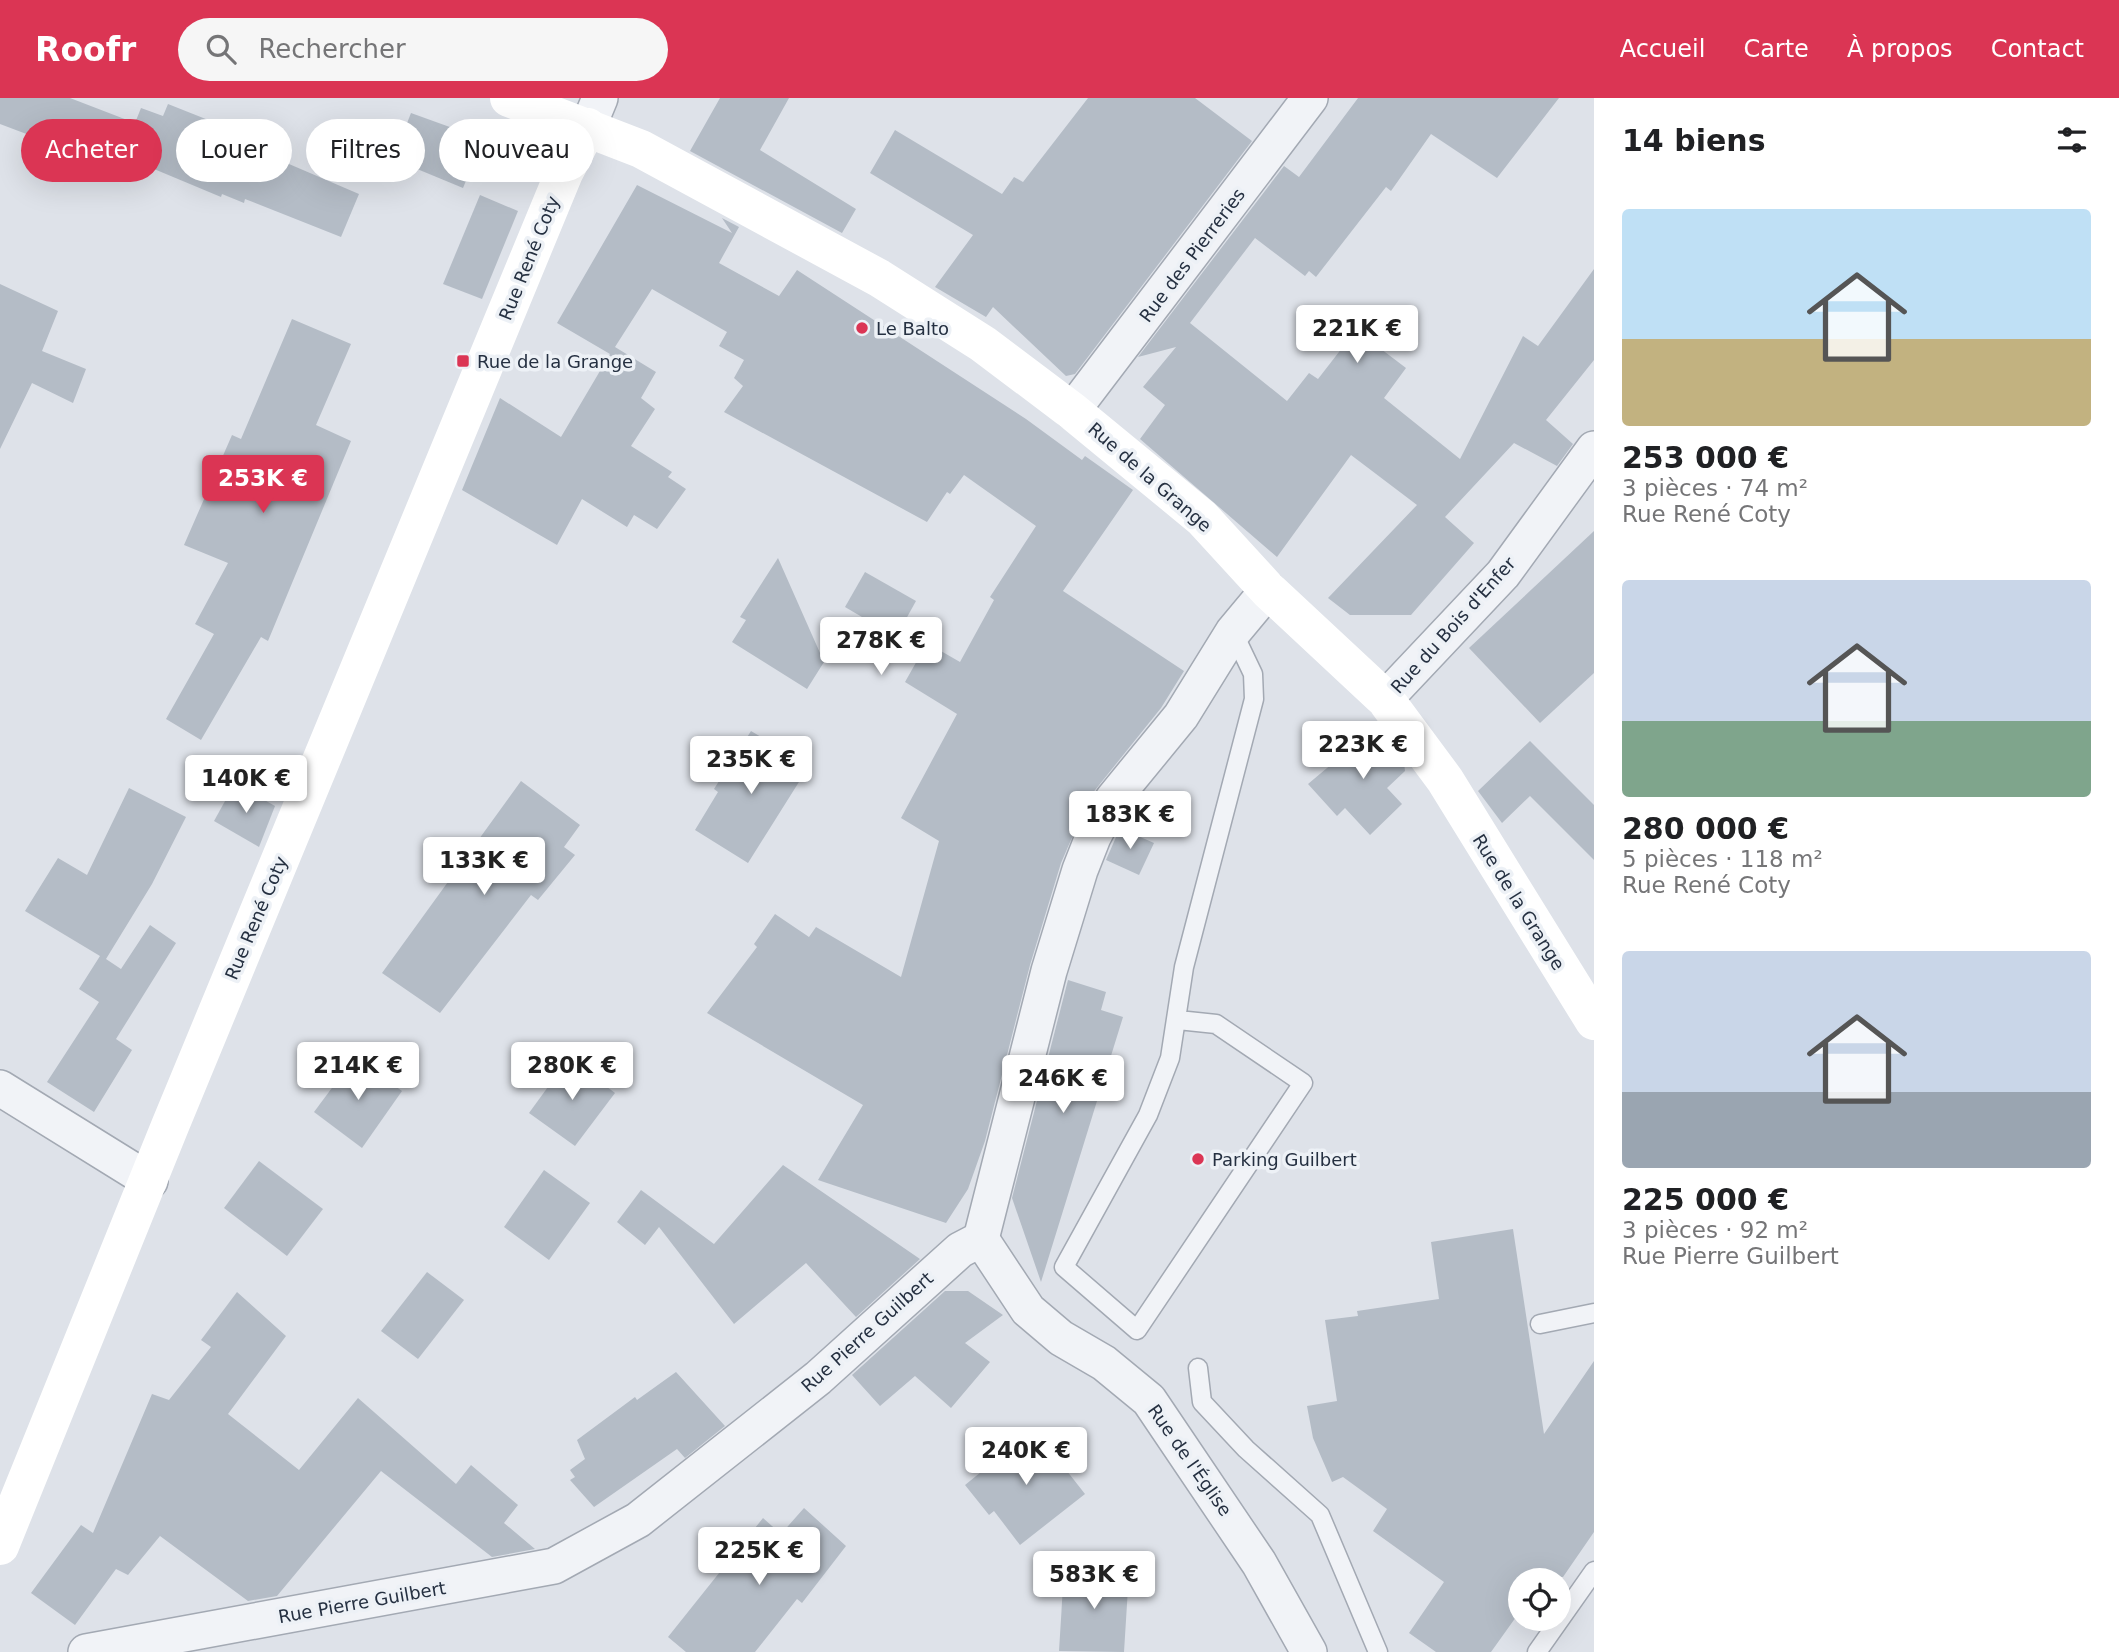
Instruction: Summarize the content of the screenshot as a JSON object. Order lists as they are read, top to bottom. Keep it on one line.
{"streets":{"street":["Rue des Pierreries","Rue René Coty","Rue de la Grange","Rue du Bois d'Enfer","Rue Pierre Guilbert","Rue de l'Église"]},"crossings":[["Rue des Pierreries","Rue de la Grange"],["Rue René Coty","Rue de la Grange"],["Rue de la Grange","Rue du Bois d'Enfer"],["Rue Pierre Guilbert","Rue de l'Église"]],"places":{"other":["Le Balto","Parking Guilbert"],"transit":["Rue de la Grange"]},"page":{"header":"Roofr","search":"Rechercher","nav":["Accueil","Carte","À propos","Contact"],"heading":"14 biens","chip":["Acheter","Louer","Filtres","Nouveau"],"list":[{"name":"253 000 €","note":"3 pièces · 74 m² · Rue René Coty"},{"name":"280 000 €","note":"5 pièces · 118 m² · Rue René Coty"},{"name":"225 000 €","note":"3 pièces · 92 m² · Rue Pierre Guilbert"}],"price":["221K €","253K €","278K €","223K €","235K €","140K €","183K €","133K €","214K €","280K €","246K €","240K €","225K €","583K €"]}}
